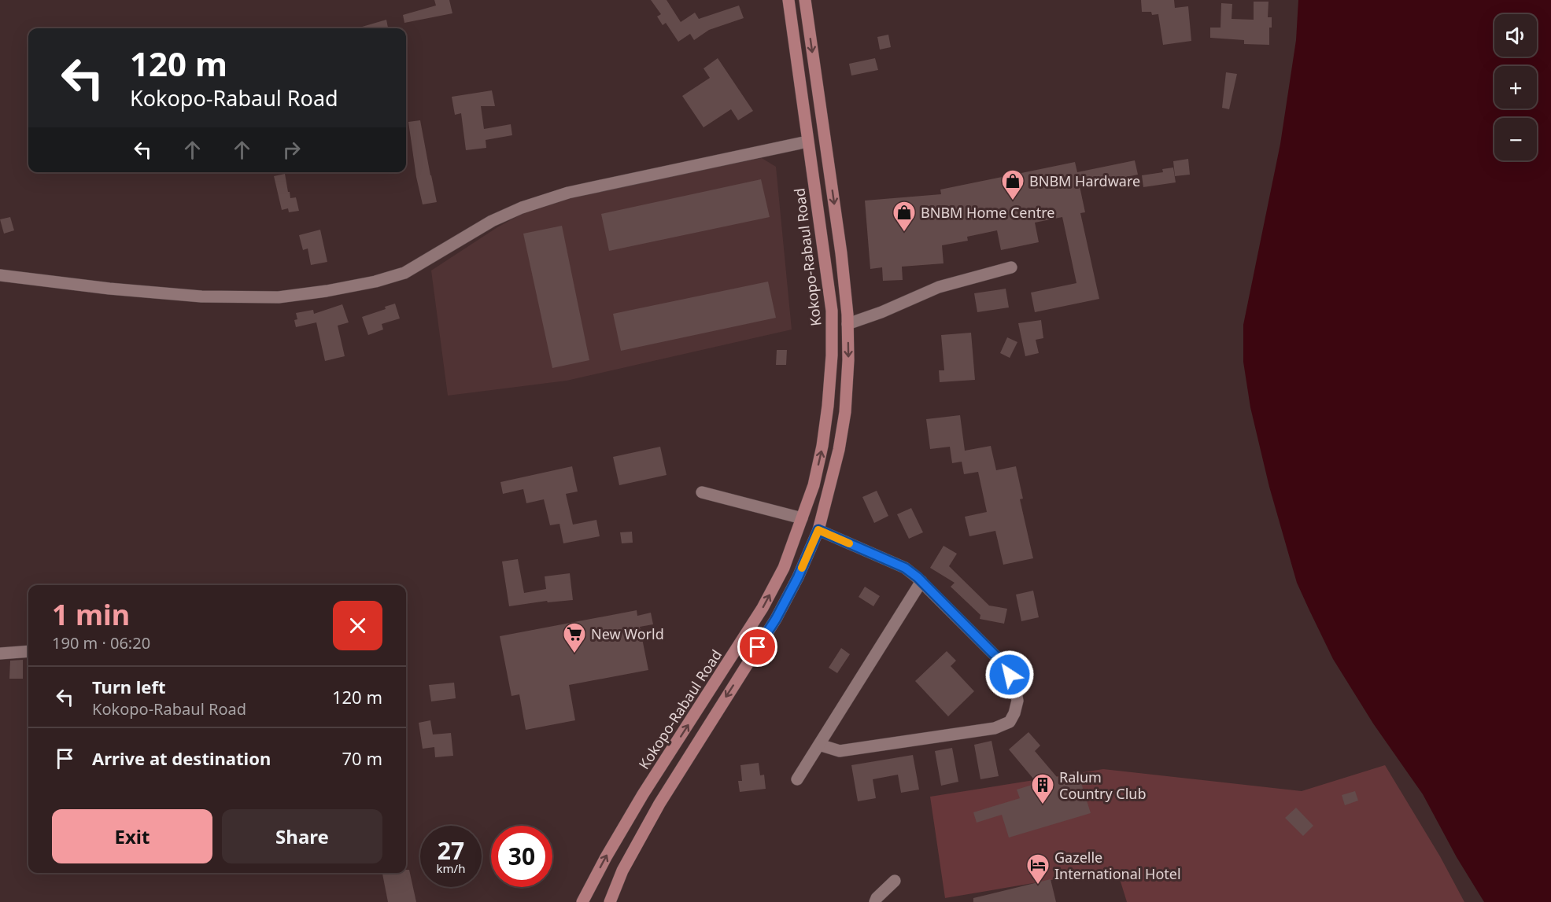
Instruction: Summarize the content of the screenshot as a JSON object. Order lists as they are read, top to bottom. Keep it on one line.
{"streets":{"main road":["Kokopo-Rabaul Road"]},"places":{"shop":["BNBM Hardware","BNBM Home Centre"],"supermarket":["New World"],"building":["Ralum Country Club"],"hotel":["Gazelle International Hotel"]},"page":{"map_buttons":["+","−"],"turn":["120 m","Kokopo-Rabaul Road"],"heading":["1 min","190 m · 06:20"],"list":[{"name":"Turn left","note":"Kokopo-Rabaul Road","value":"120 m"},{"name":"Arrive at destination","value":"70 m"}],"buttons":["Exit","Share"],"speed":"27 km/h","limit":"30"}}
